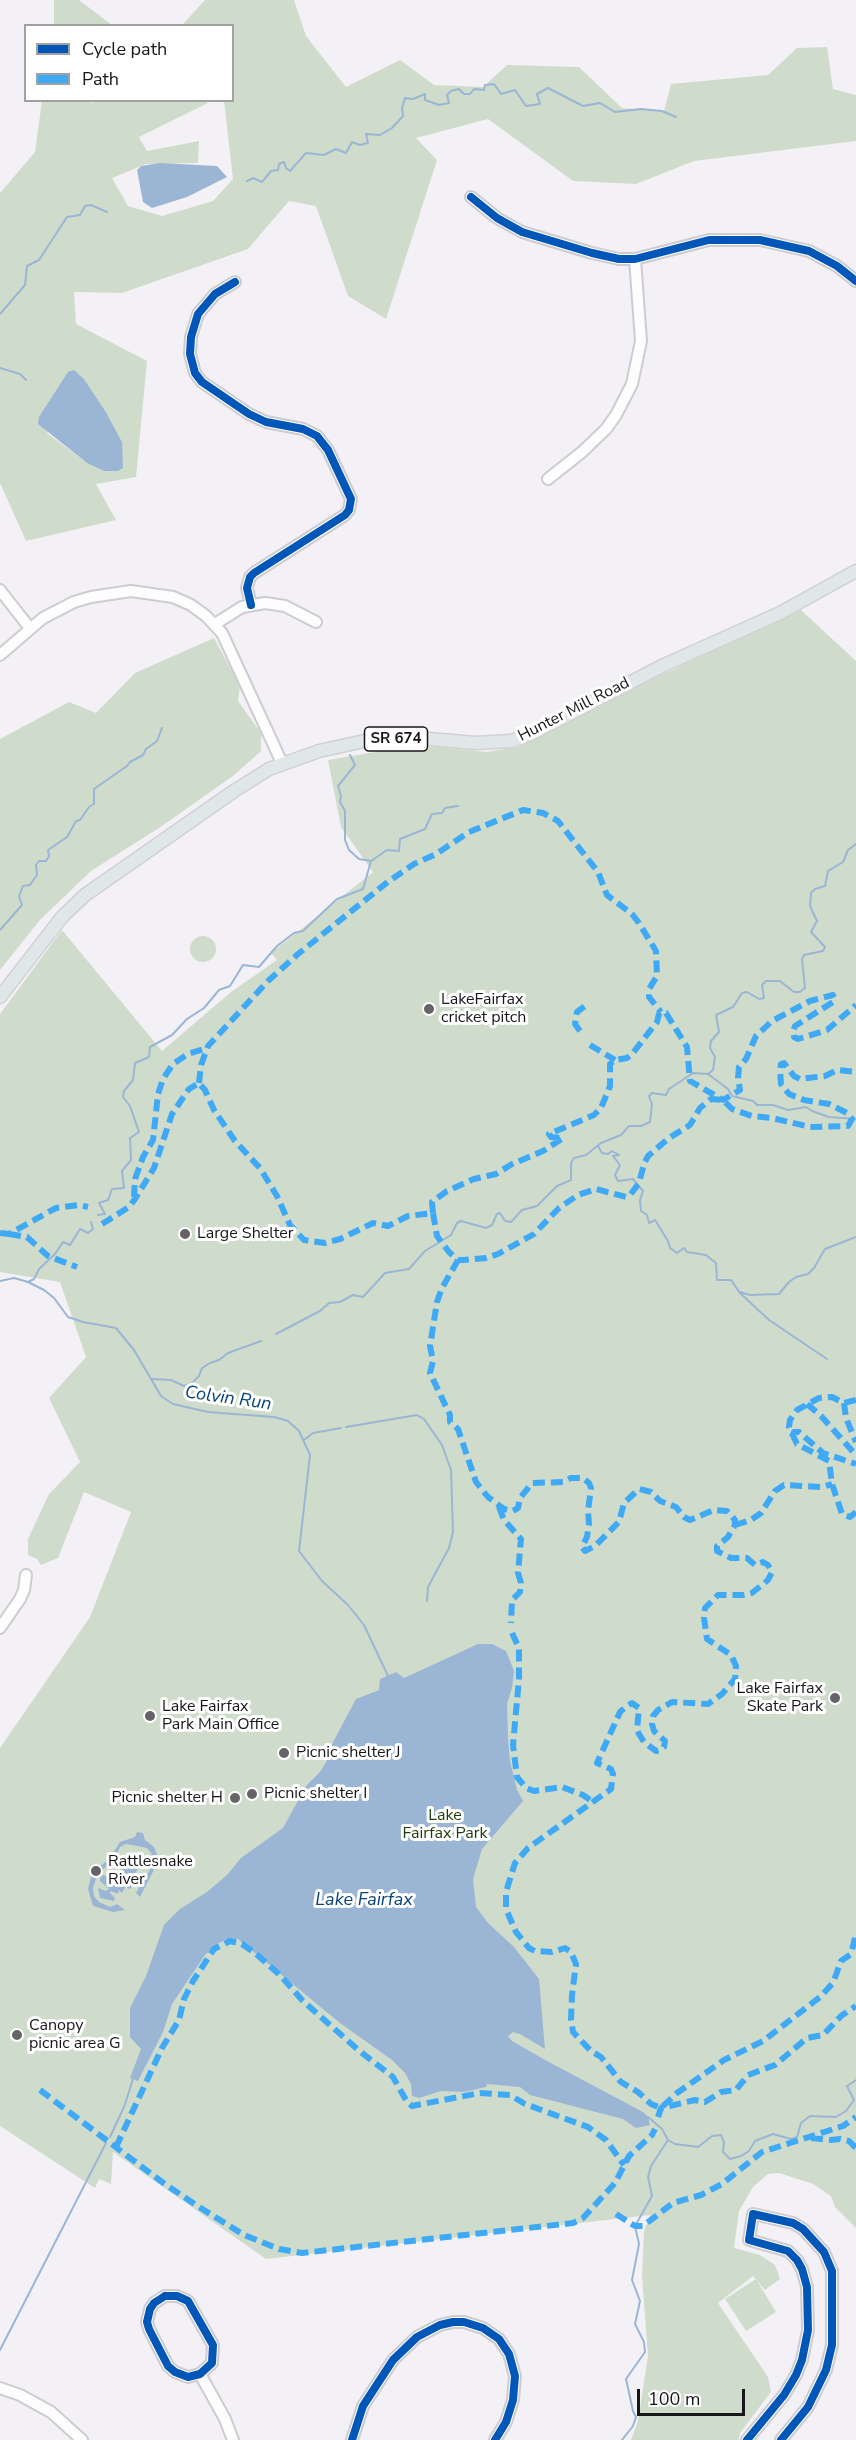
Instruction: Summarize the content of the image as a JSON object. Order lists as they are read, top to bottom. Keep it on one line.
{"streets":{"main road":["Hunter Mill Road","SR 674"]},"water":["Colvin Run","Lake Fairfax"],"parks":["Lake Fairfax Park"],"places":["LakeFairfax cricket pitch","Large Shelter","Lake Fairfax Skate Park","Lake Fairfax Park Main Office","Picnic shelter J","Picnic shelter I","Picnic shelter H","Rattlesnake River","Canopy picnic area G"],"legend":["Cycle path","Path"],"scale_bar":"100 m"}
